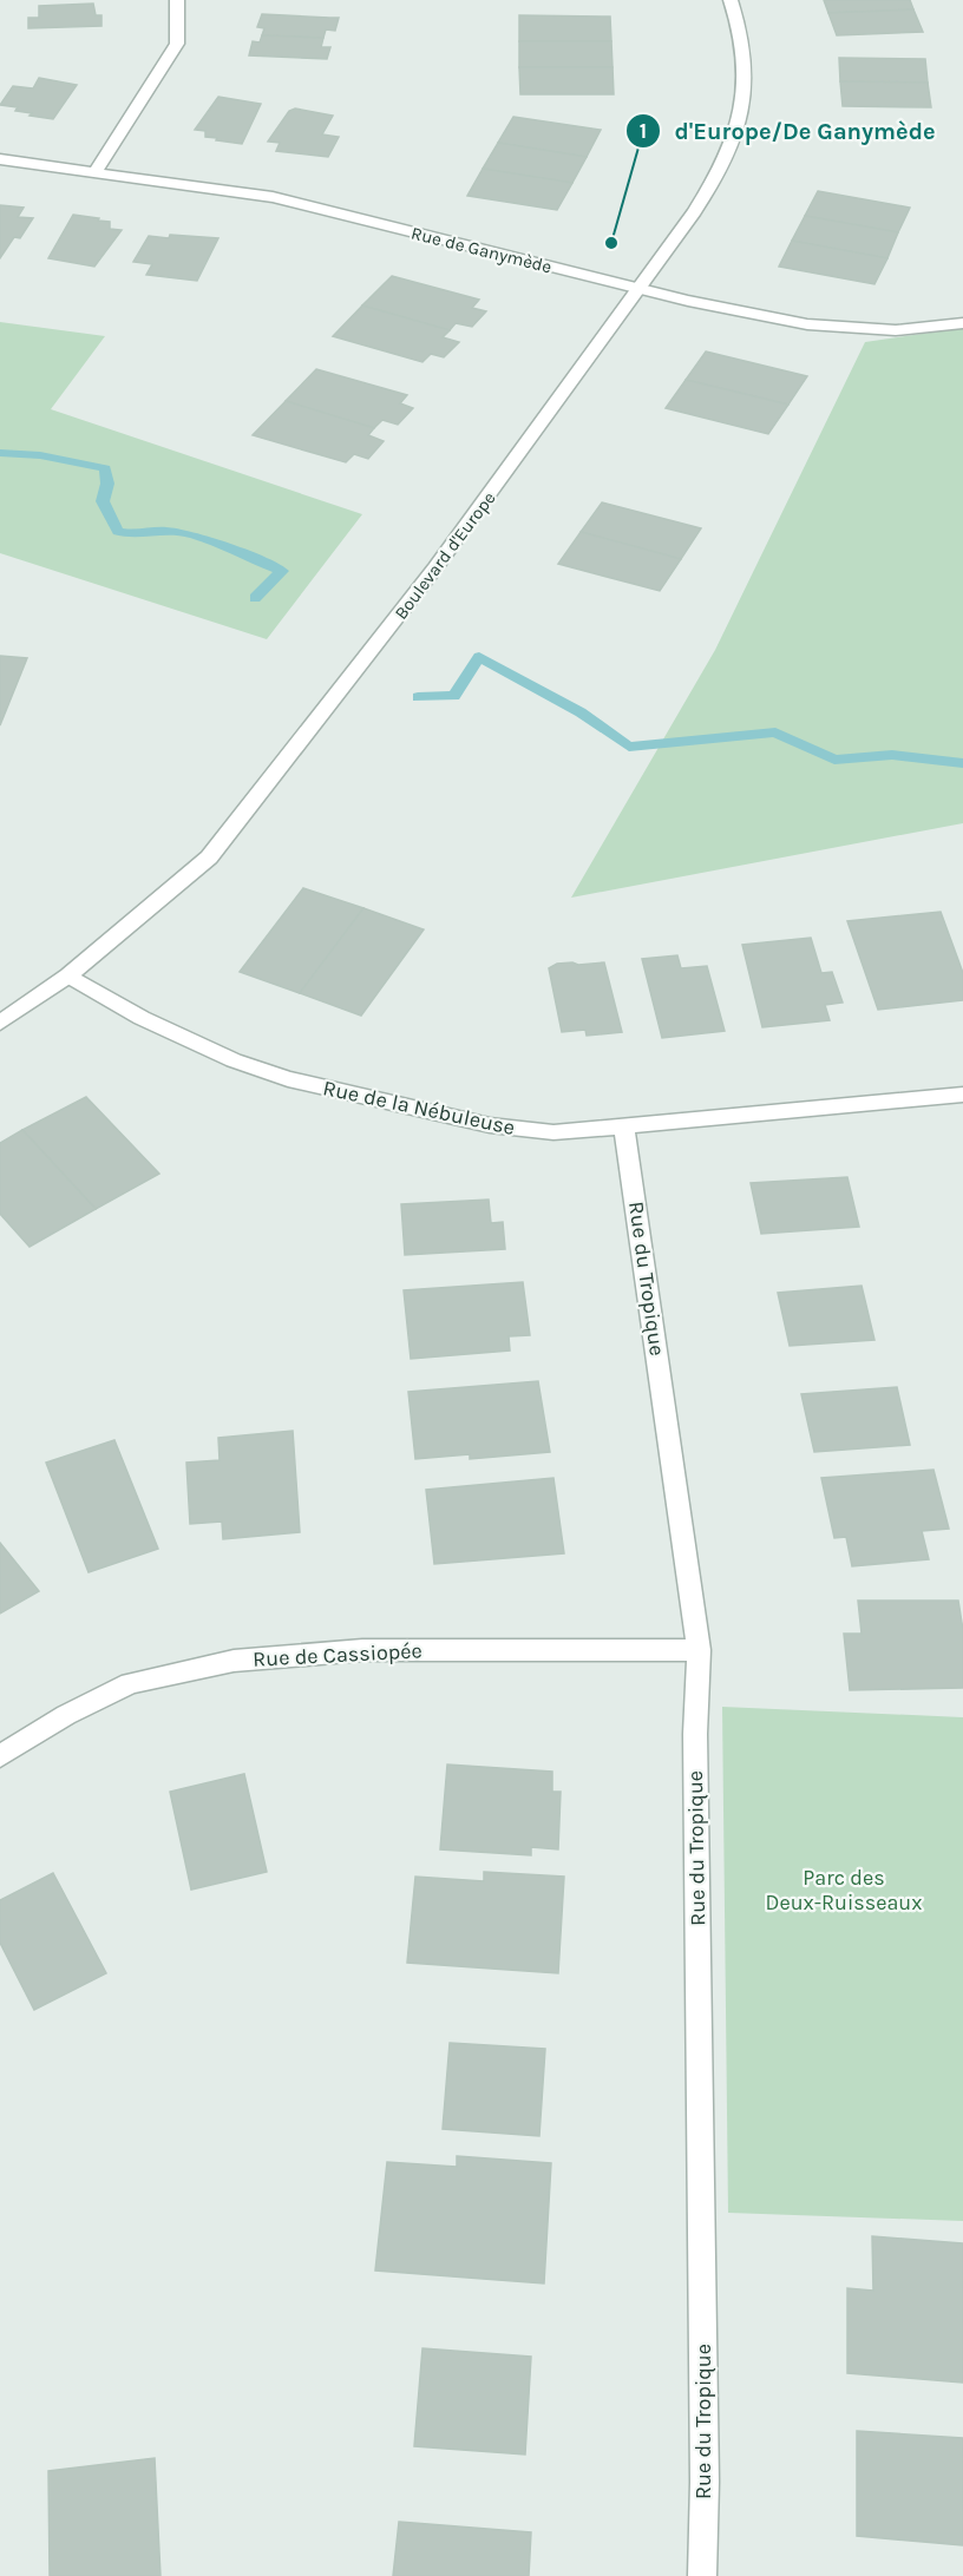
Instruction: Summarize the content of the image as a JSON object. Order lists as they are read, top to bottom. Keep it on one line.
{"streets":{"street":["Rue de Ganymède","Boulevard d'Europe","Rue de la Nébuleuse","Rue du Tropique","Rue de Cassiopée"]},"crossings":[["Rue de Ganymède","Boulevard d'Europe"],["Boulevard d'Europe","Rue de la Nébuleuse"],["Rue de la Nébuleuse","Rue du Tropique"],["Rue du Tropique","Rue de Cassiopée"]],"parks":["Parc des Deux-Ruisseaux"],"places":["d'Europe/De Ganymède"]}
